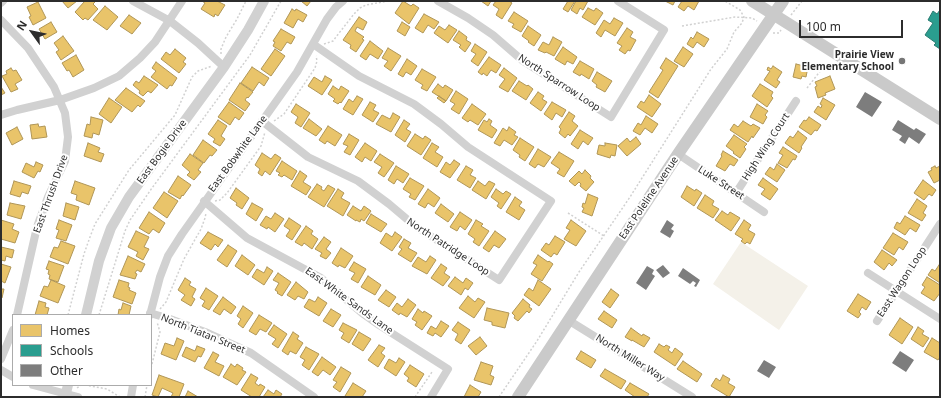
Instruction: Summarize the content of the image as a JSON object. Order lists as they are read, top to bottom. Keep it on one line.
{"streets":{"main road":["East Poleline Avenue"],"street":["North Sparrow Loop","High Wing Court","East Bogie Drive","East Bobwhite Lane","Luke Street","East Thrush Drive","North Patridge Loop","East Wagon Loop","East White Sands Lane","North Tiatan Street","North Miller Way"]},"crossings":[["High Wing Court","Luke Street"],["East Bobwhite Lane","North Patridge Loop"],["East Bobwhite Lane","East White Sands Lane"],["Luke Street","East Poleline Avenue"],["East Poleline Avenue","North Miller Way"]],"places":["Prairie View Elementary School"],"legend":["Homes","Schools","Other"],"scale_bar":"100 m","north":"top left"}
